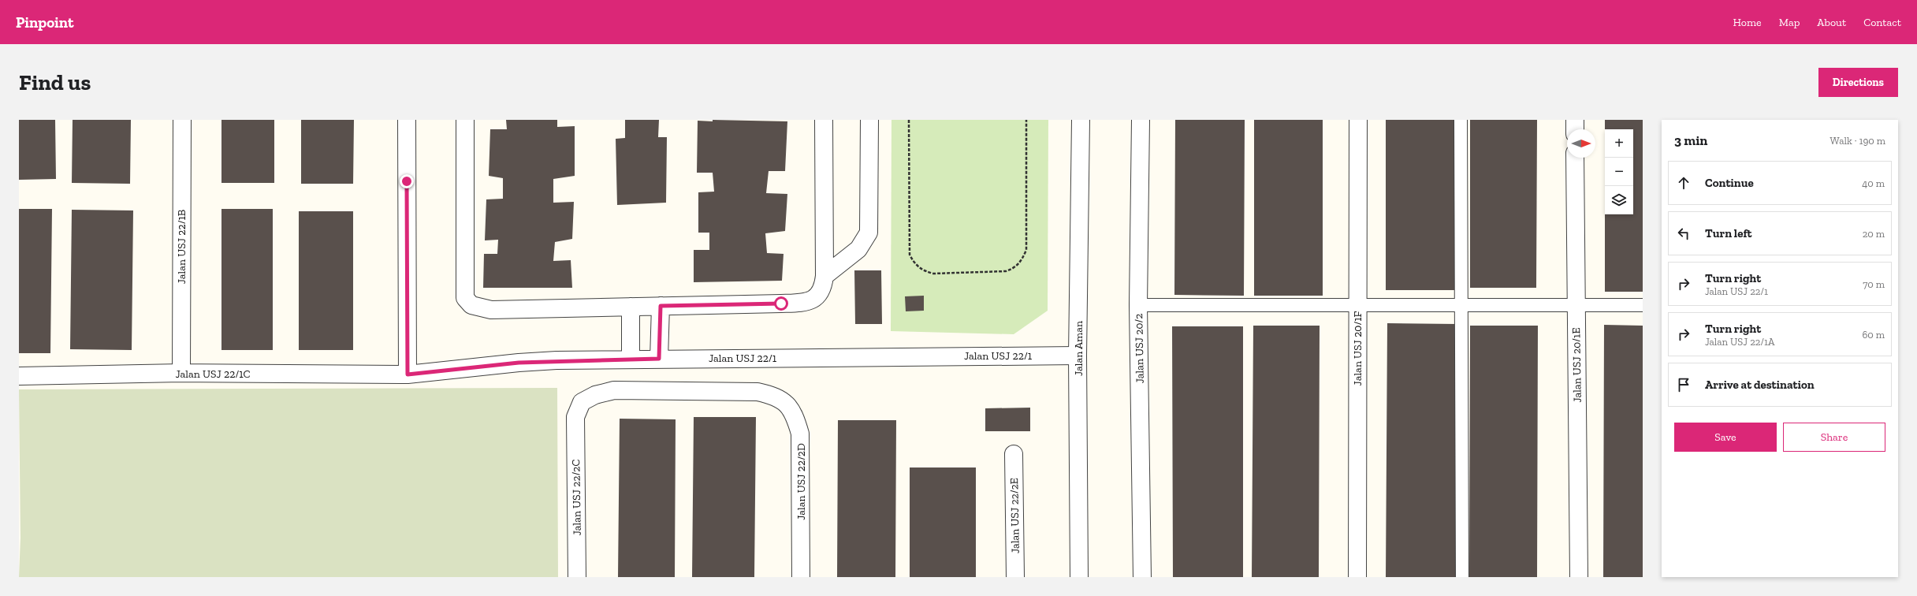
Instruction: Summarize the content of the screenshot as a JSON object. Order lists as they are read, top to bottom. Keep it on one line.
{"streets":{"street":["Jalan USJ 22/1B","Jalan Aman","Jalan USJ 20/2","Jalan USJ 20/1F","Jalan USJ 22/1","Jalan USJ 20/1E","Jalan USJ 22/1C","Jalan USJ 22/2D","Jalan USJ 22/2C","Jalan USJ 22/2E"]},"crossings":[["Jalan USJ 22/1B","Jalan USJ 22/1C"],["Jalan Aman","Jalan USJ 22/1"],["Jalan USJ 22/1","Jalan USJ 22/1C"],["Jalan USJ 22/2D","Jalan USJ 22/2C"]],"north":"right","page":{"header":"Pinpoint","nav":["Home","Map","About","Contact"],"buttons":["Directions",["Save","Share"]],"title":"Find us","heading":["3 min","Walk · 190 m"],"map_buttons":["+","−"],"list":[["Continue","40 m"],["Turn left","20 m"],["Turn right","Jalan USJ 22/1","70 m"],["Turn right","Jalan USJ 22/1A","60 m"],"Arrive at destination"]}}
